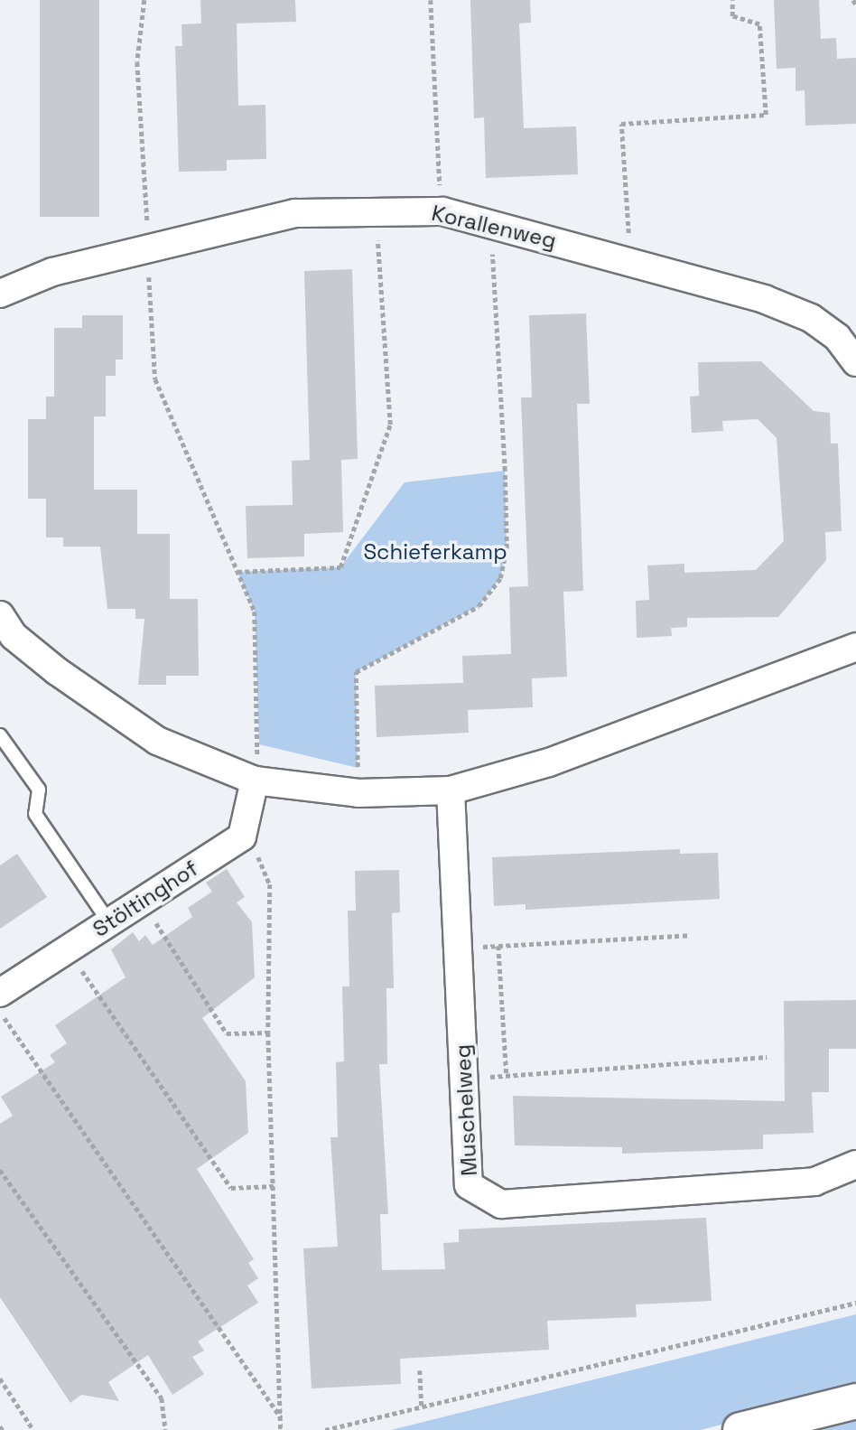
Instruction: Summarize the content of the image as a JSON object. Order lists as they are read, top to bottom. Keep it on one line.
{"streets":{"street":["Korallenweg","Stöltinghof","Muschelweg"]},"parks":["Schieferkamp"]}
